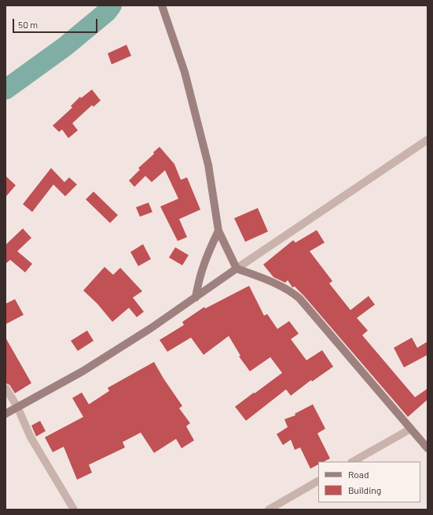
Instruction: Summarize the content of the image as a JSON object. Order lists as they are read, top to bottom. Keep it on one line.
{"legend":["Road","Building"],"scale_bar":"50 m"}
